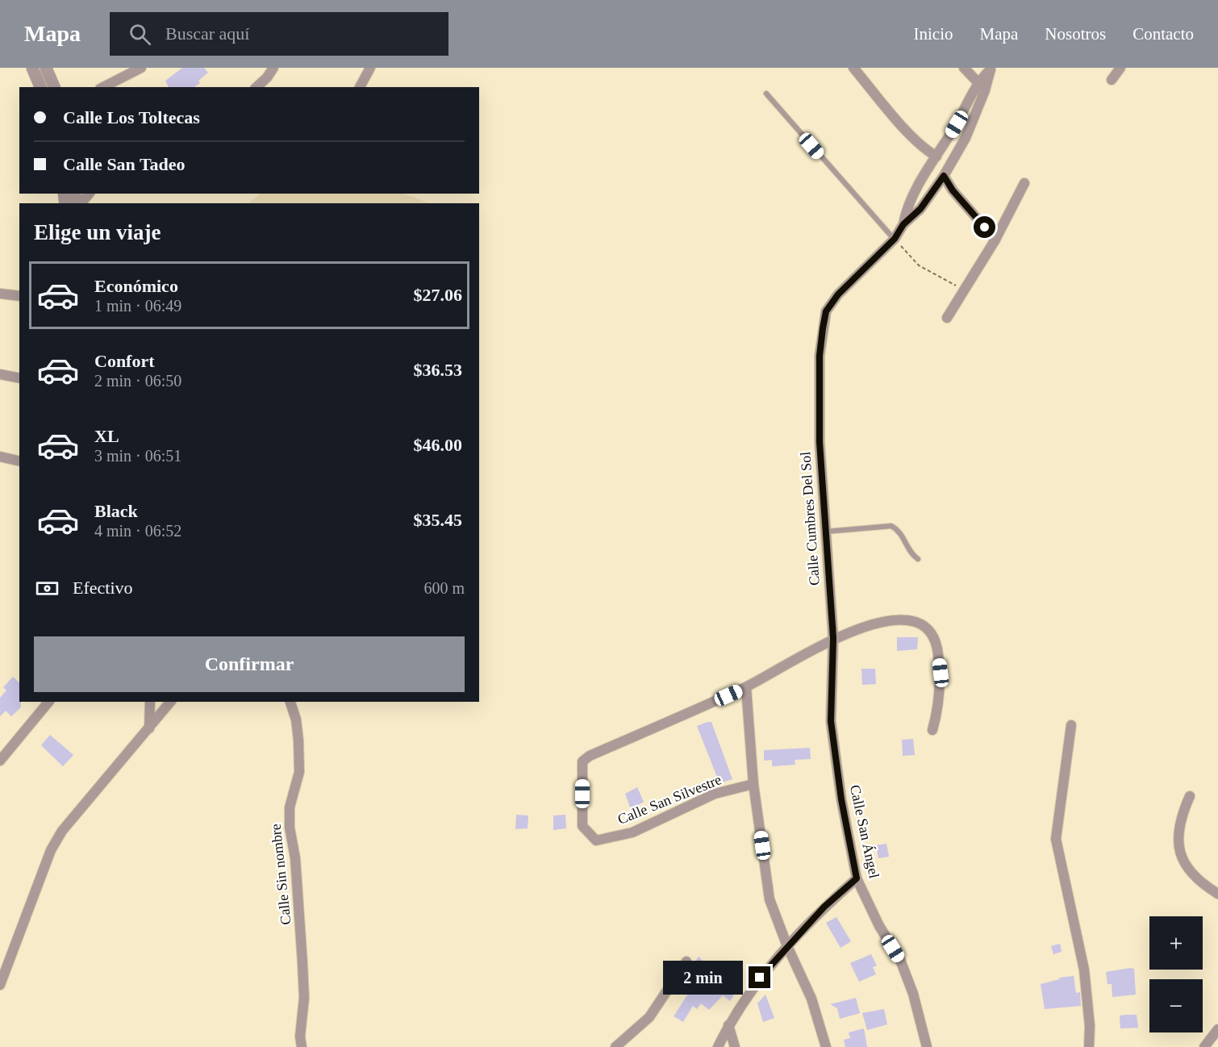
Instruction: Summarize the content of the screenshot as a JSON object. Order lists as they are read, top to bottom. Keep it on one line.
{"streets":{"street":["Calle Cumbres Del Sol","Calle San Silvestre","Calle San Ángel","Calle Sin nombre"]},"crossings":[["Calle Cumbres Del Sol","Calle San Ángel"]],"page":{"header":"Mapa","search":"Buscar aquí","nav":["Inicio","Mapa","Nosotros","Contacto"],"banner":["Calle Los Toltecas","Calle San Tadeo"],"heading":"Elige un viaje","list":[{"name":"Económico","note":"1 min · 06:49","value":"$27.06"},{"name":"Confort","note":"2 min · 06:50","value":"$36.53"},{"name":"XL","note":"3 min · 06:51","value":"$46.00"},{"name":"Black","note":"4 min · 06:52","value":"$35.45"}],"pay":["Efectivo","600 m"],"buttons":"Confirmar","map_buttons":["+","−"],"bubble":"2 min"}}
